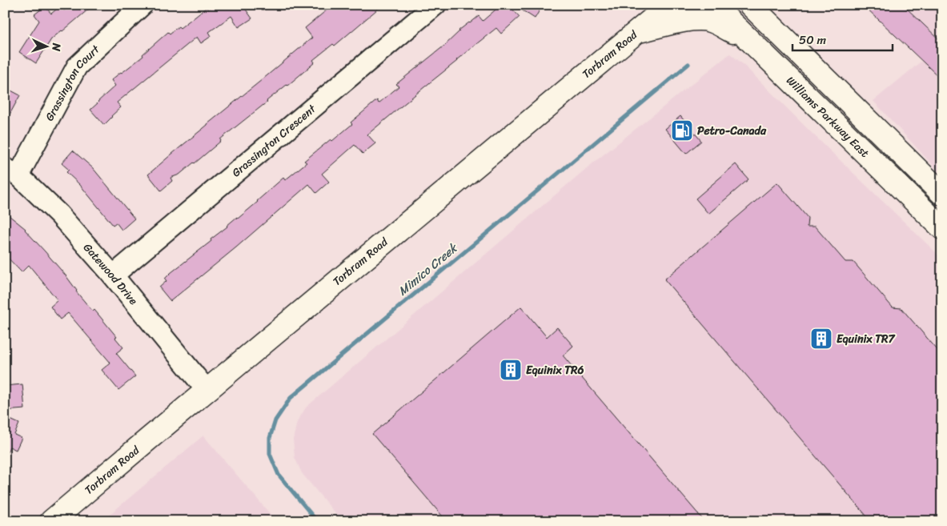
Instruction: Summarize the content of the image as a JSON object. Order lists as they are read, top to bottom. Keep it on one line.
{"streets":{"main road":["Torbram Road","Williams Parkway East"],"street":["Grassington Court","Grassington Crescent","Gatewood Drive"]},"crossings":[["Torbram Road","Gatewood Drive"],["Grassington Court","Gatewood Drive"],["Grassington Crescent","Gatewood Drive"]],"water":["Mimico Creek"],"places":{"fuel station":["Petro-Canada"],"building":["Equinix TR7","Equinix TR6"]},"scale_bar":"50 m","north":"right"}
